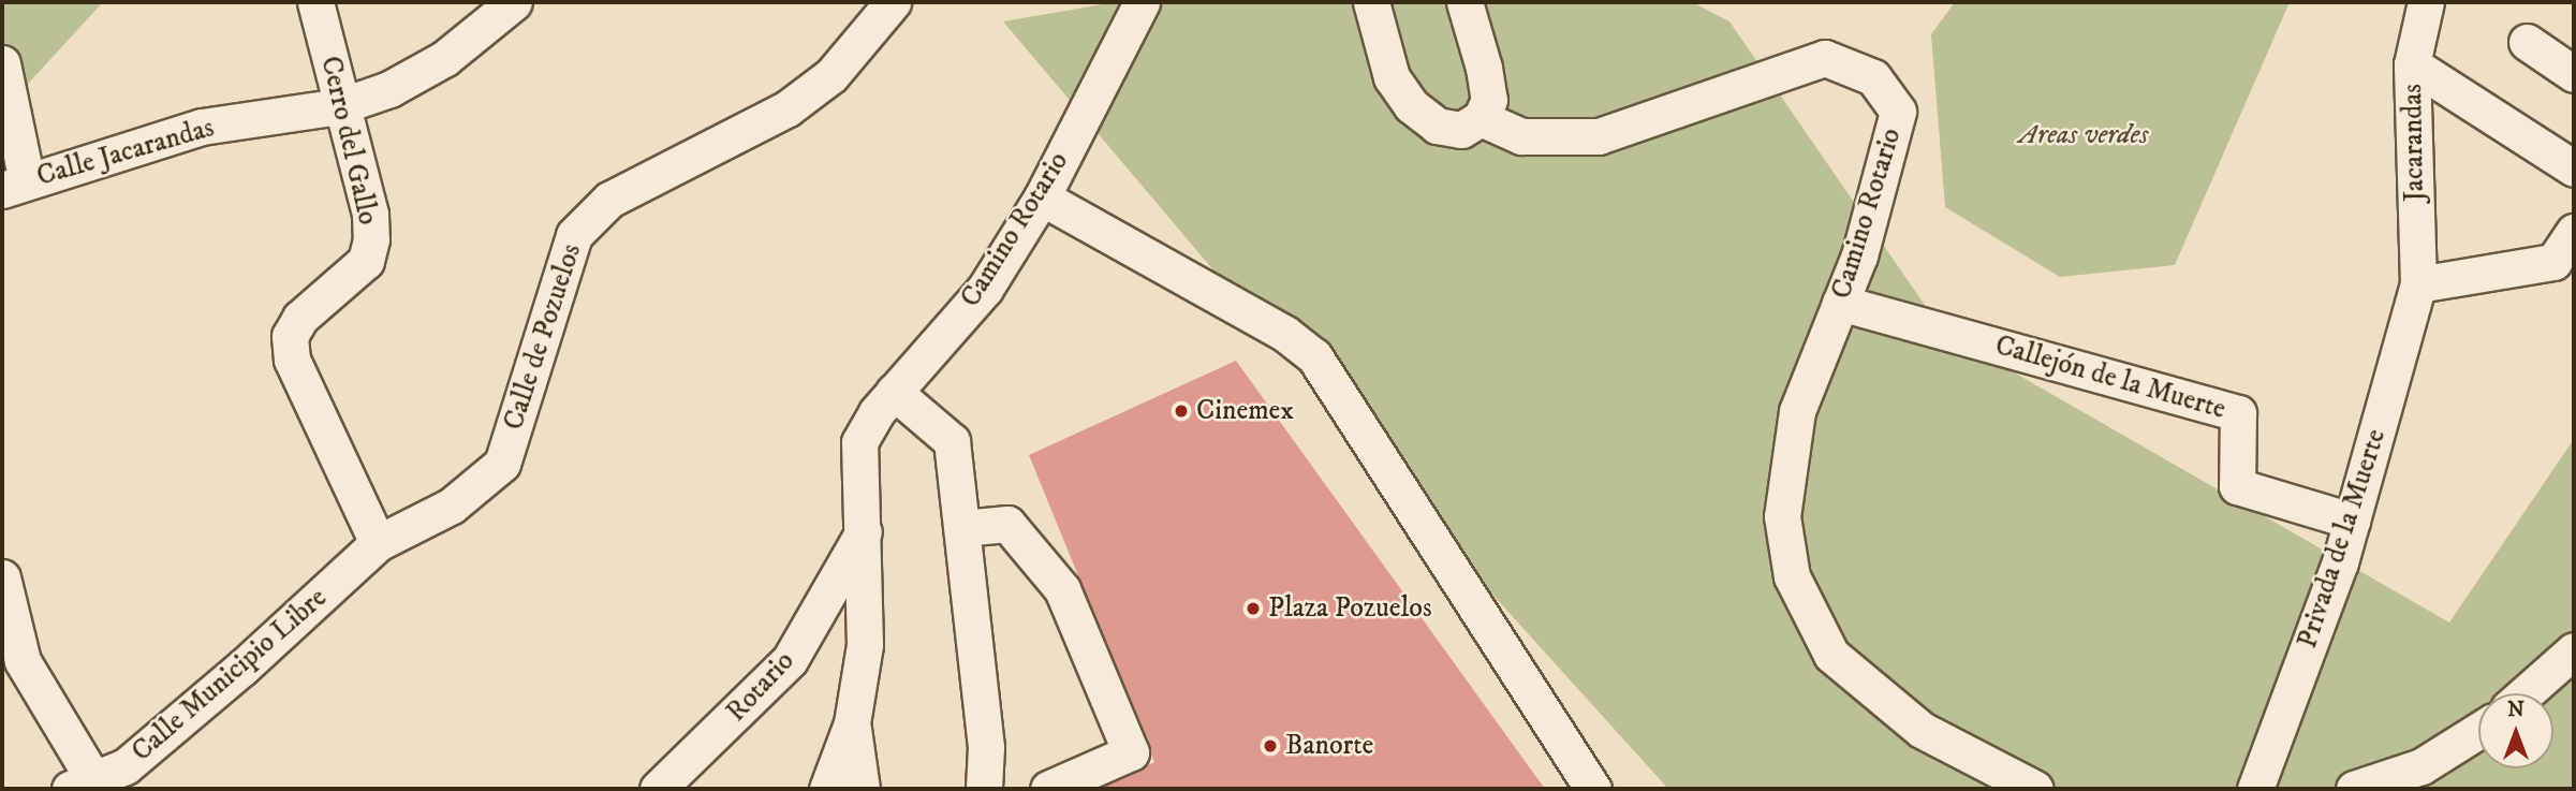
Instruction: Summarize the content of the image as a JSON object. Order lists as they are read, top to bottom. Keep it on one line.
{"streets":{"street":["Cerro del Gallo","Jacarandas","Calle Jacarandas","Camino Rotario","Calle de Pozuelos","Callejón de la Muerte","Privada de la Muerte","Calle Municipio Libre","Rotario"]},"crossings":[["Cerro del Gallo","Calle Jacarandas"],["Cerro del Gallo","Calle de Pozuelos"],["Cerro del Gallo","Calle Municipio Libre"],["Jacarandas","Privada de la Muerte"],["Camino Rotario","Callejón de la Muerte"],["Camino Rotario","Rotario"],["Calle de Pozuelos","Calle Municipio Libre"],["Callejón de la Muerte","Privada de la Muerte"]],"parks":["Areas verdes"],"places":["Cinemex","Plaza Pozuelos","Banorte"],"north":"top"}
